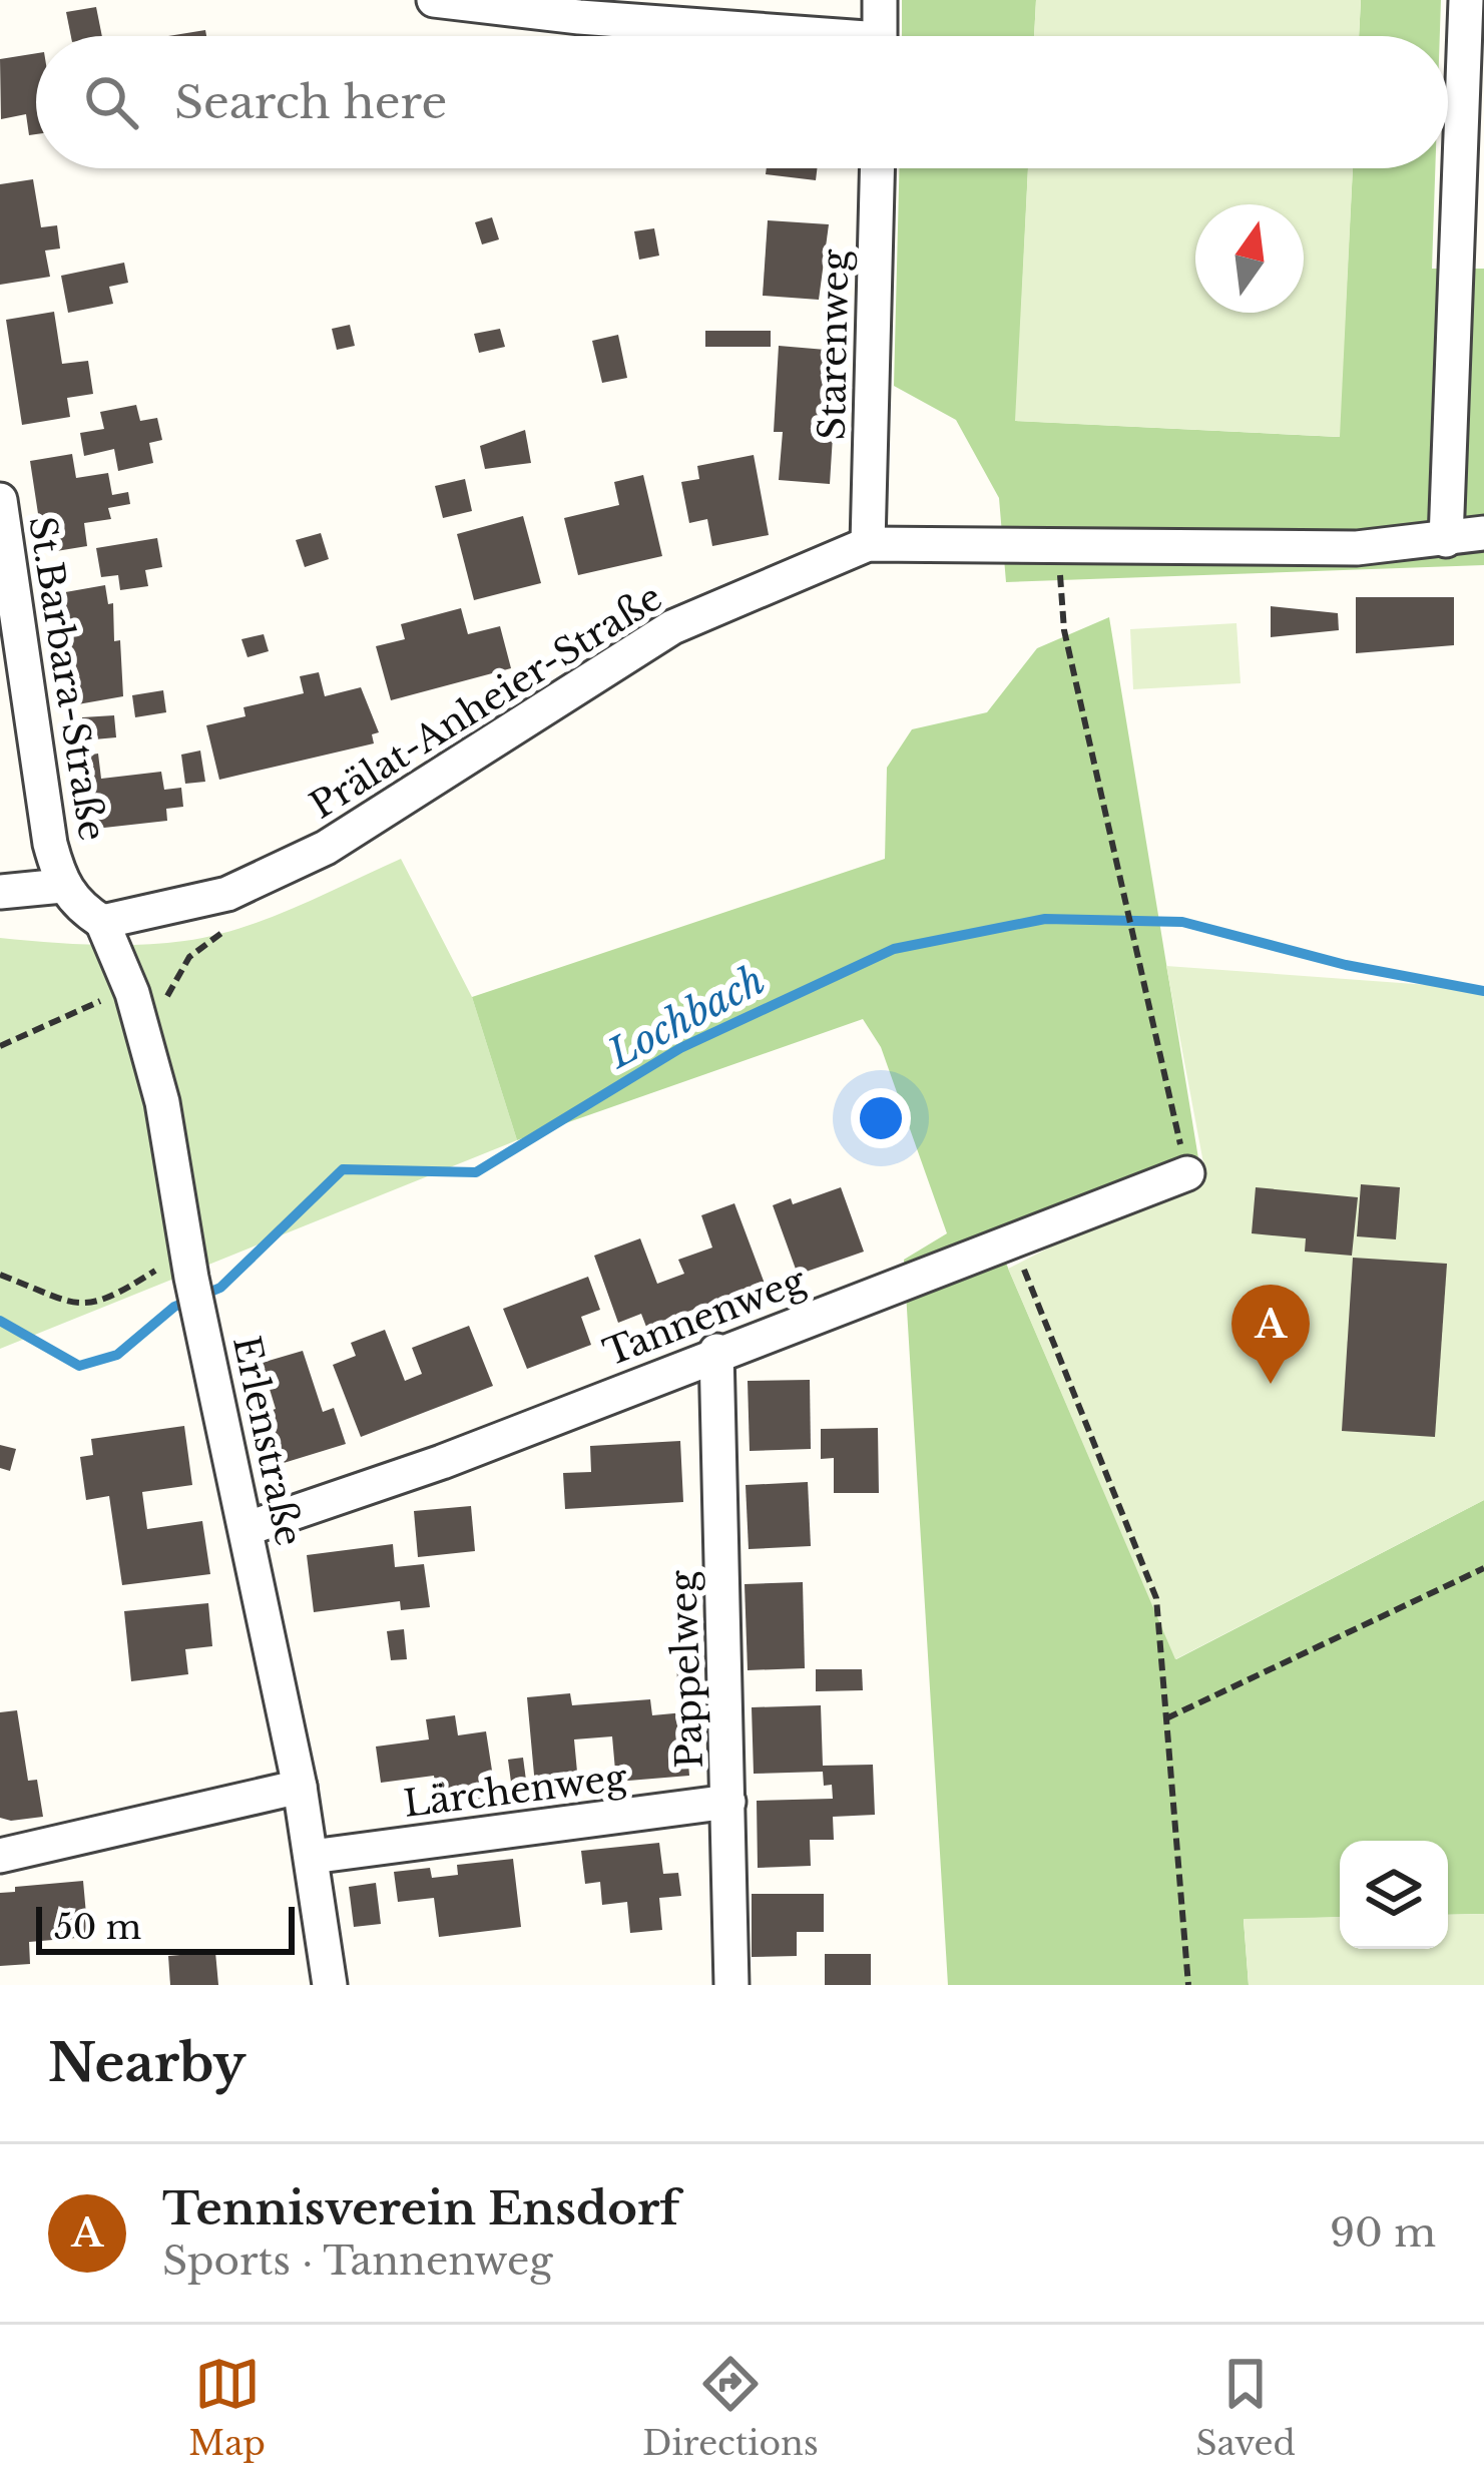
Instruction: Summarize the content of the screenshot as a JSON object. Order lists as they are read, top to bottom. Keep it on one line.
{"streets":{"street":["Starenweg","St.Barbara-Straße","Prälat-Anheier-Straße","Tannenweg","Erlenstraße","Pappelweg","Lärchenweg"]},"crossings":[["Starenweg","Prälat-Anheier-Straße"],["St.Barbara-Straße","Prälat-Anheier-Straße"],["St.Barbara-Straße","Erlenstraße"],["Prälat-Anheier-Straße","Erlenstraße"],["Tannenweg","Erlenstraße"],["Tannenweg","Pappelweg"],["Erlenstraße","Lärchenweg"],["Pappelweg","Lärchenweg"]],"water":["Lochbach"],"scale_bar":"50 m","north":"top","page":{"search":"Search here","pins":"A","scale":"50 m","heading":"Nearby","list":[{"mark":"A","name":"Tennisverein Ensdorf","note":"Sports · Tannenweg","value":"90 m"}],"nav":["Map","Directions","Saved"]}}
